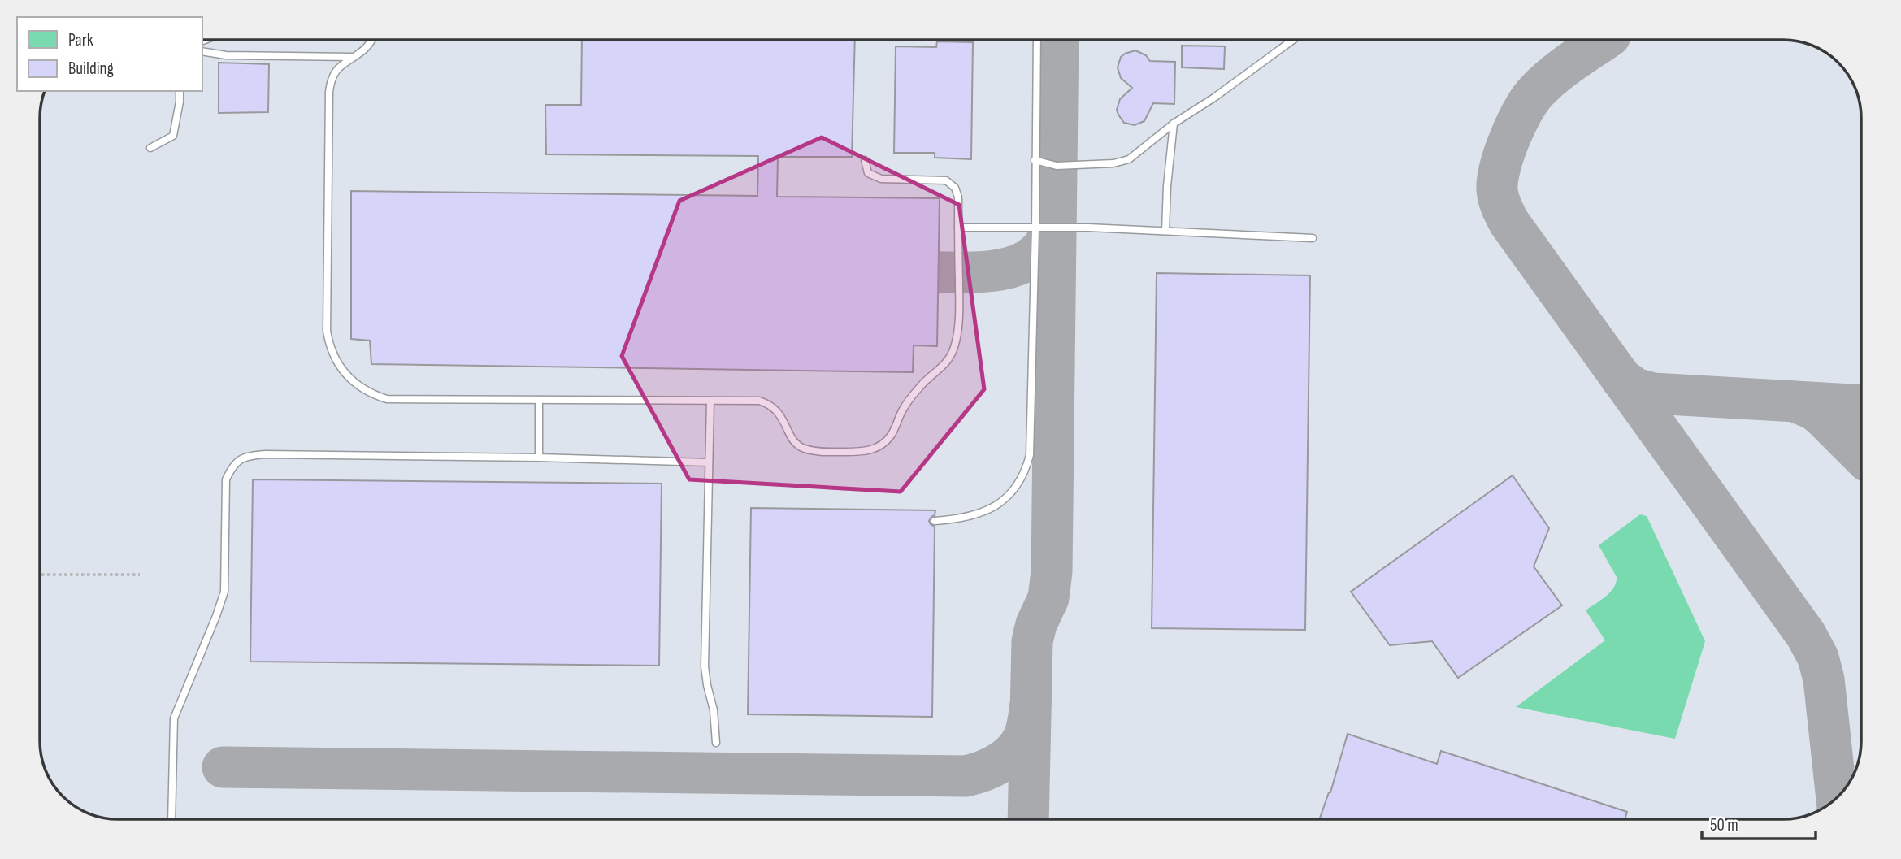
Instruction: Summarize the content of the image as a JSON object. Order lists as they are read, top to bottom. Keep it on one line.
{"legend":["Park","Building"],"scale_bar":"50 m"}
